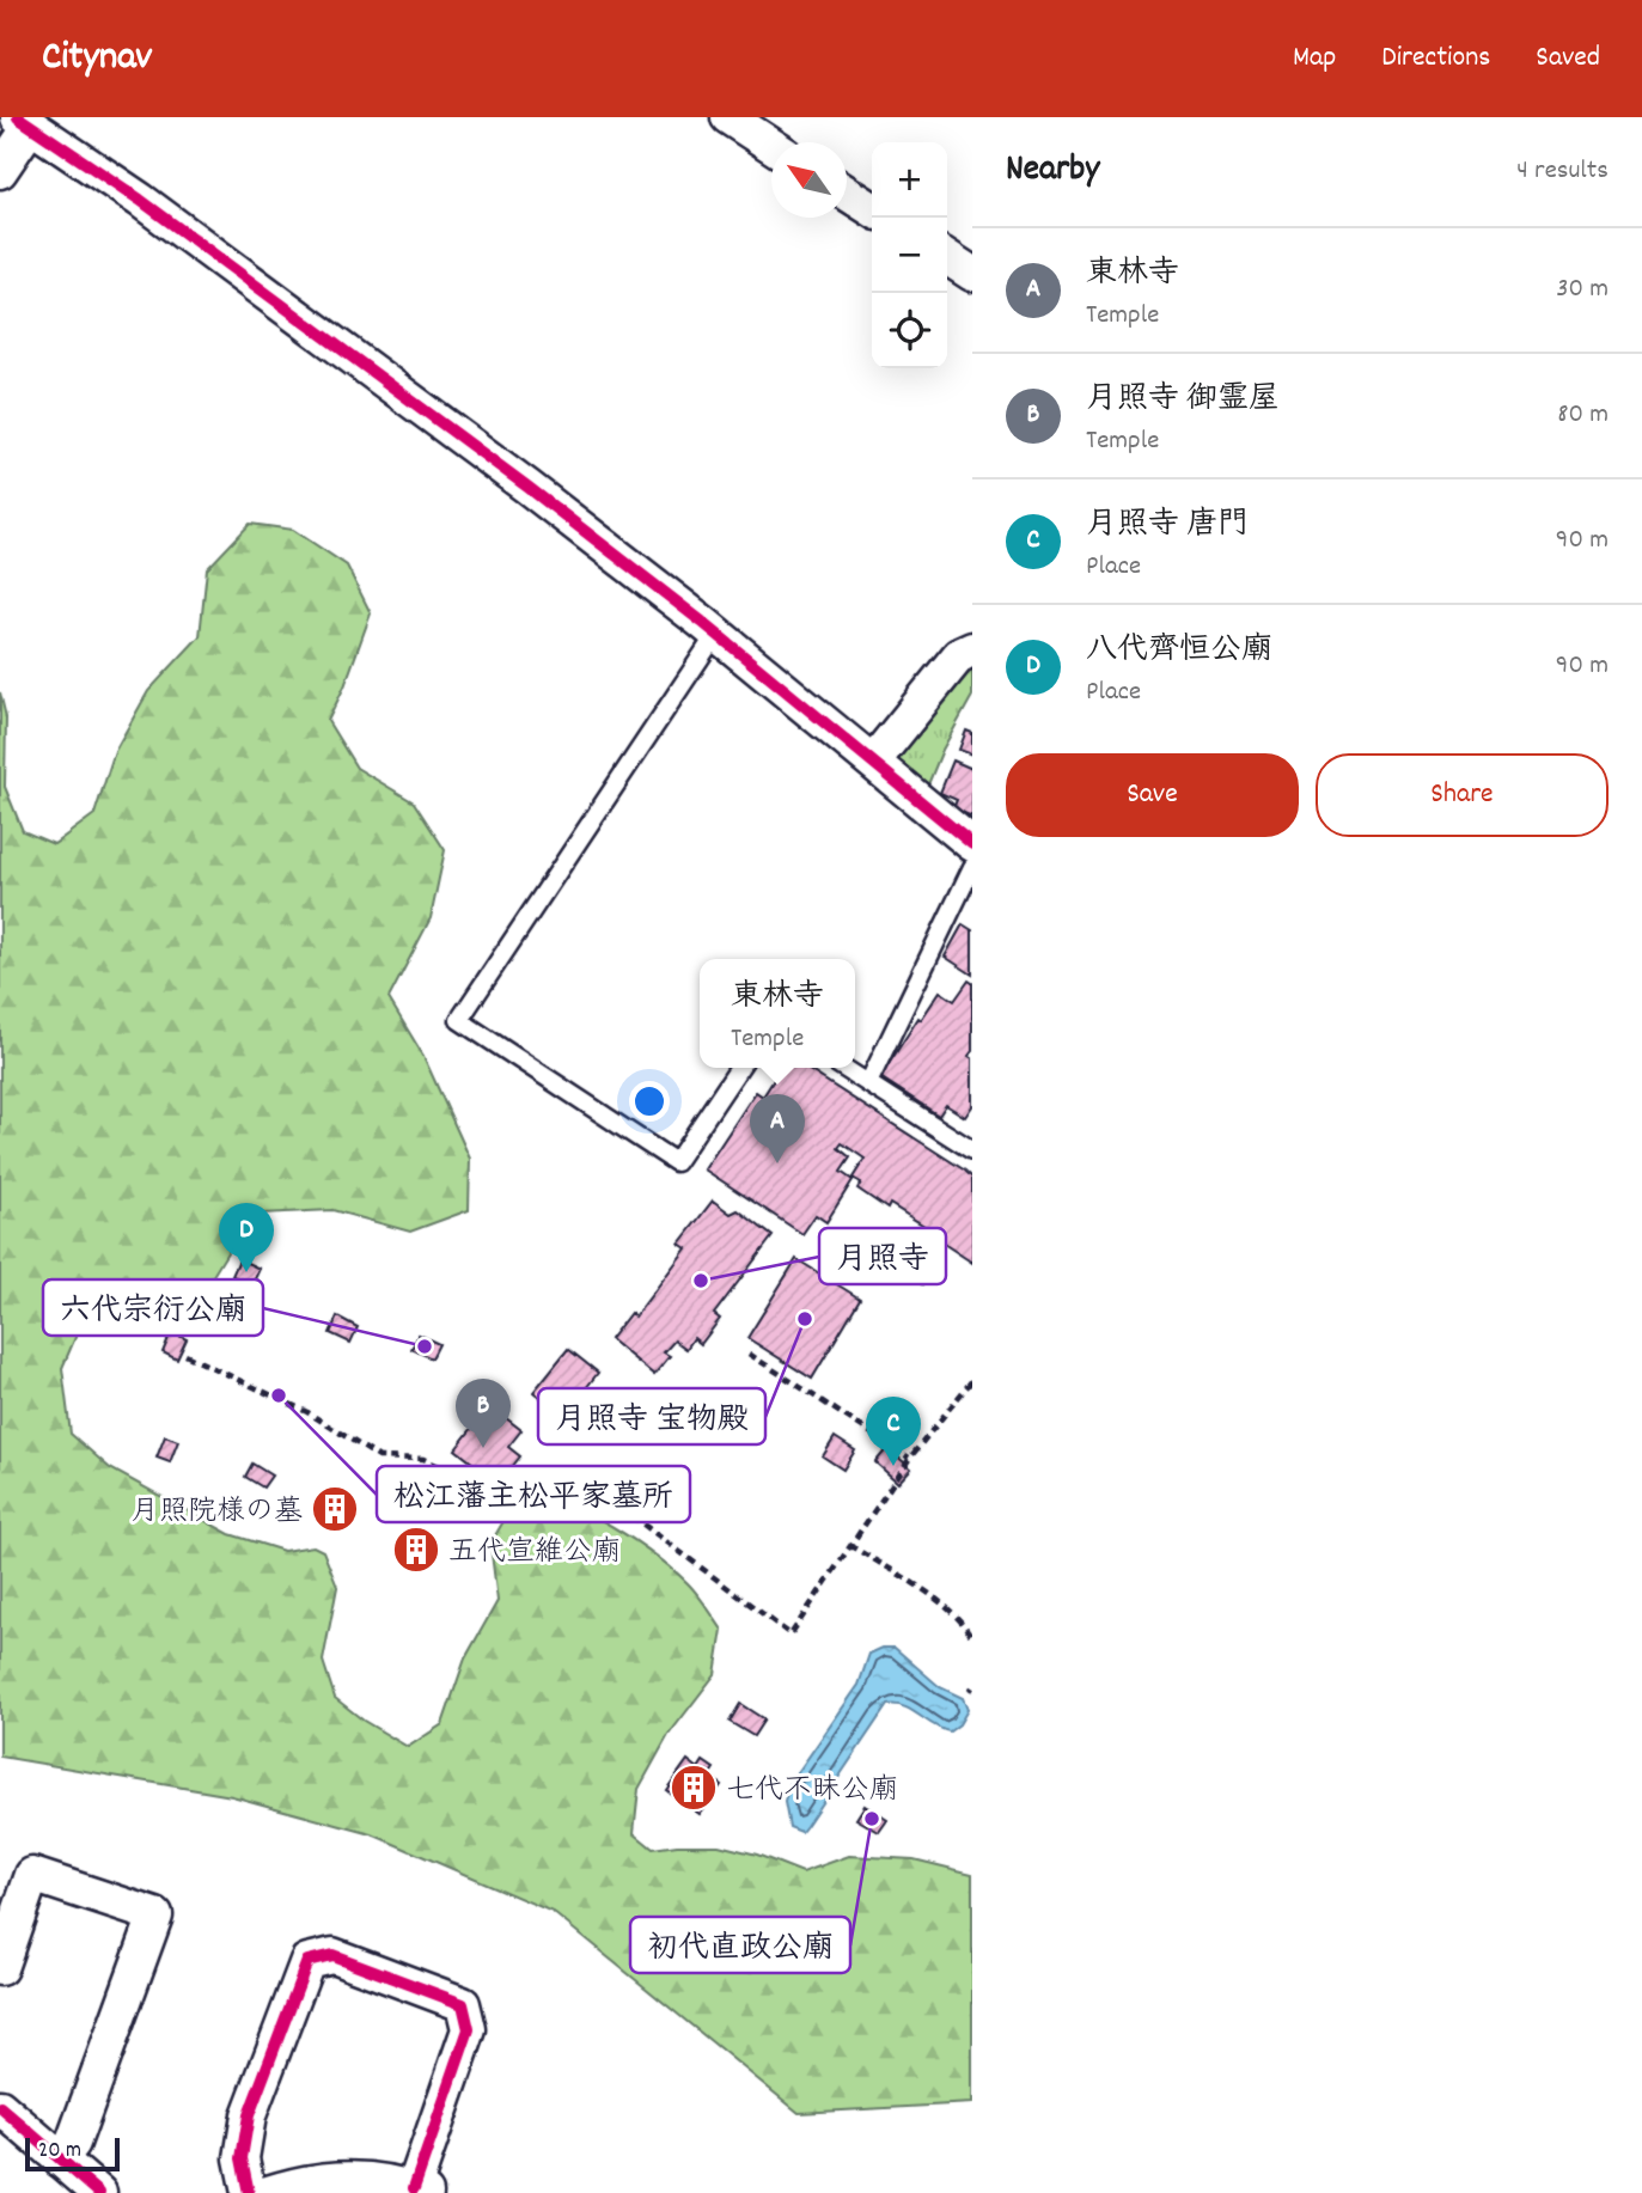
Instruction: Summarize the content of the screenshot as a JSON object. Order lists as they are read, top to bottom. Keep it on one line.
{"places":{"other":["月照寺","月照寺 宝物殿","六代宗衍公廟","松江藩主松平家墓所","初代直政公廟"],"building":["月照院様の墓","五代宣維公廟","七代不昧公廟"]},"scale_bar":"20 m","north":"top left","page":{"header":"Citynav","nav":["Map","Directions","Saved"],"heading":["Nearby","4 results"],"map_buttons":["+","−"],"list":[{"mark":"A","name":"東林寺","note":"Temple","value":"30 m"},{"mark":"B","name":"月照寺 御霊屋","note":"Temple","value":"80 m"},{"mark":"C","name":"月照寺 唐門","note":"Place","value":"90 m"},{"mark":"D","name":"八代齊恒公廟","note":"Place","value":"90 m"}],"buttons":["Save","Share"],"popup":["東林寺","Temple"],"pins":["A","D","B","C"],"scale":"20 m"}}
